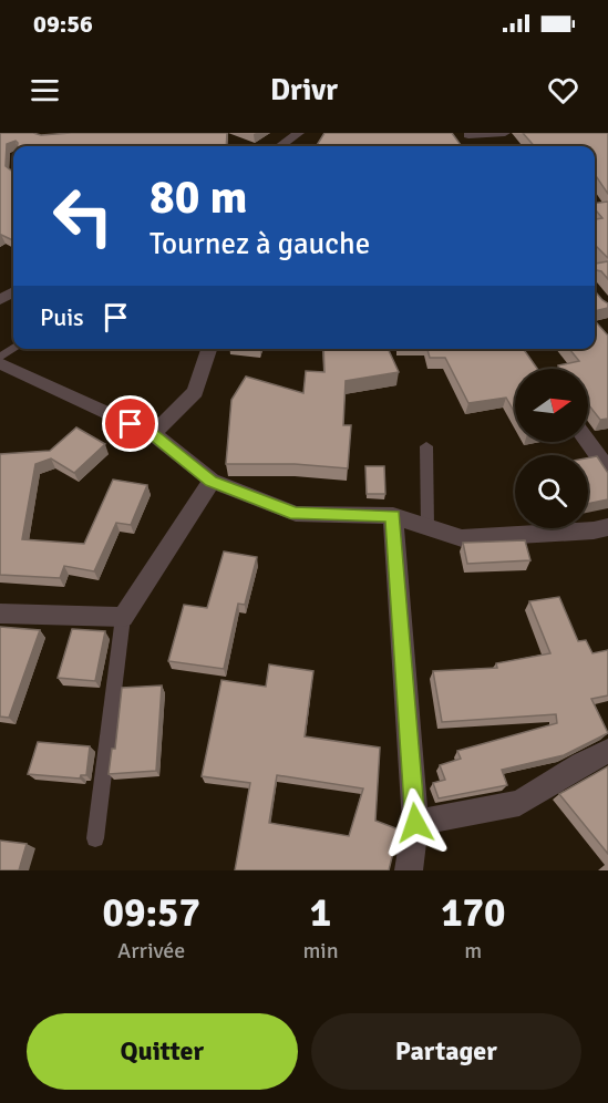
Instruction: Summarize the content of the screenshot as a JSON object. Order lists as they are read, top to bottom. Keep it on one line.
{"north":"right","page":{"status":"09:56","header":"Drivr","turn":["80 m","Tournez à gauche"],"then":"Puis","eta":["09:57","Arrivée","1","min","170","m"],"buttons":["Quitter","Partager"]}}
